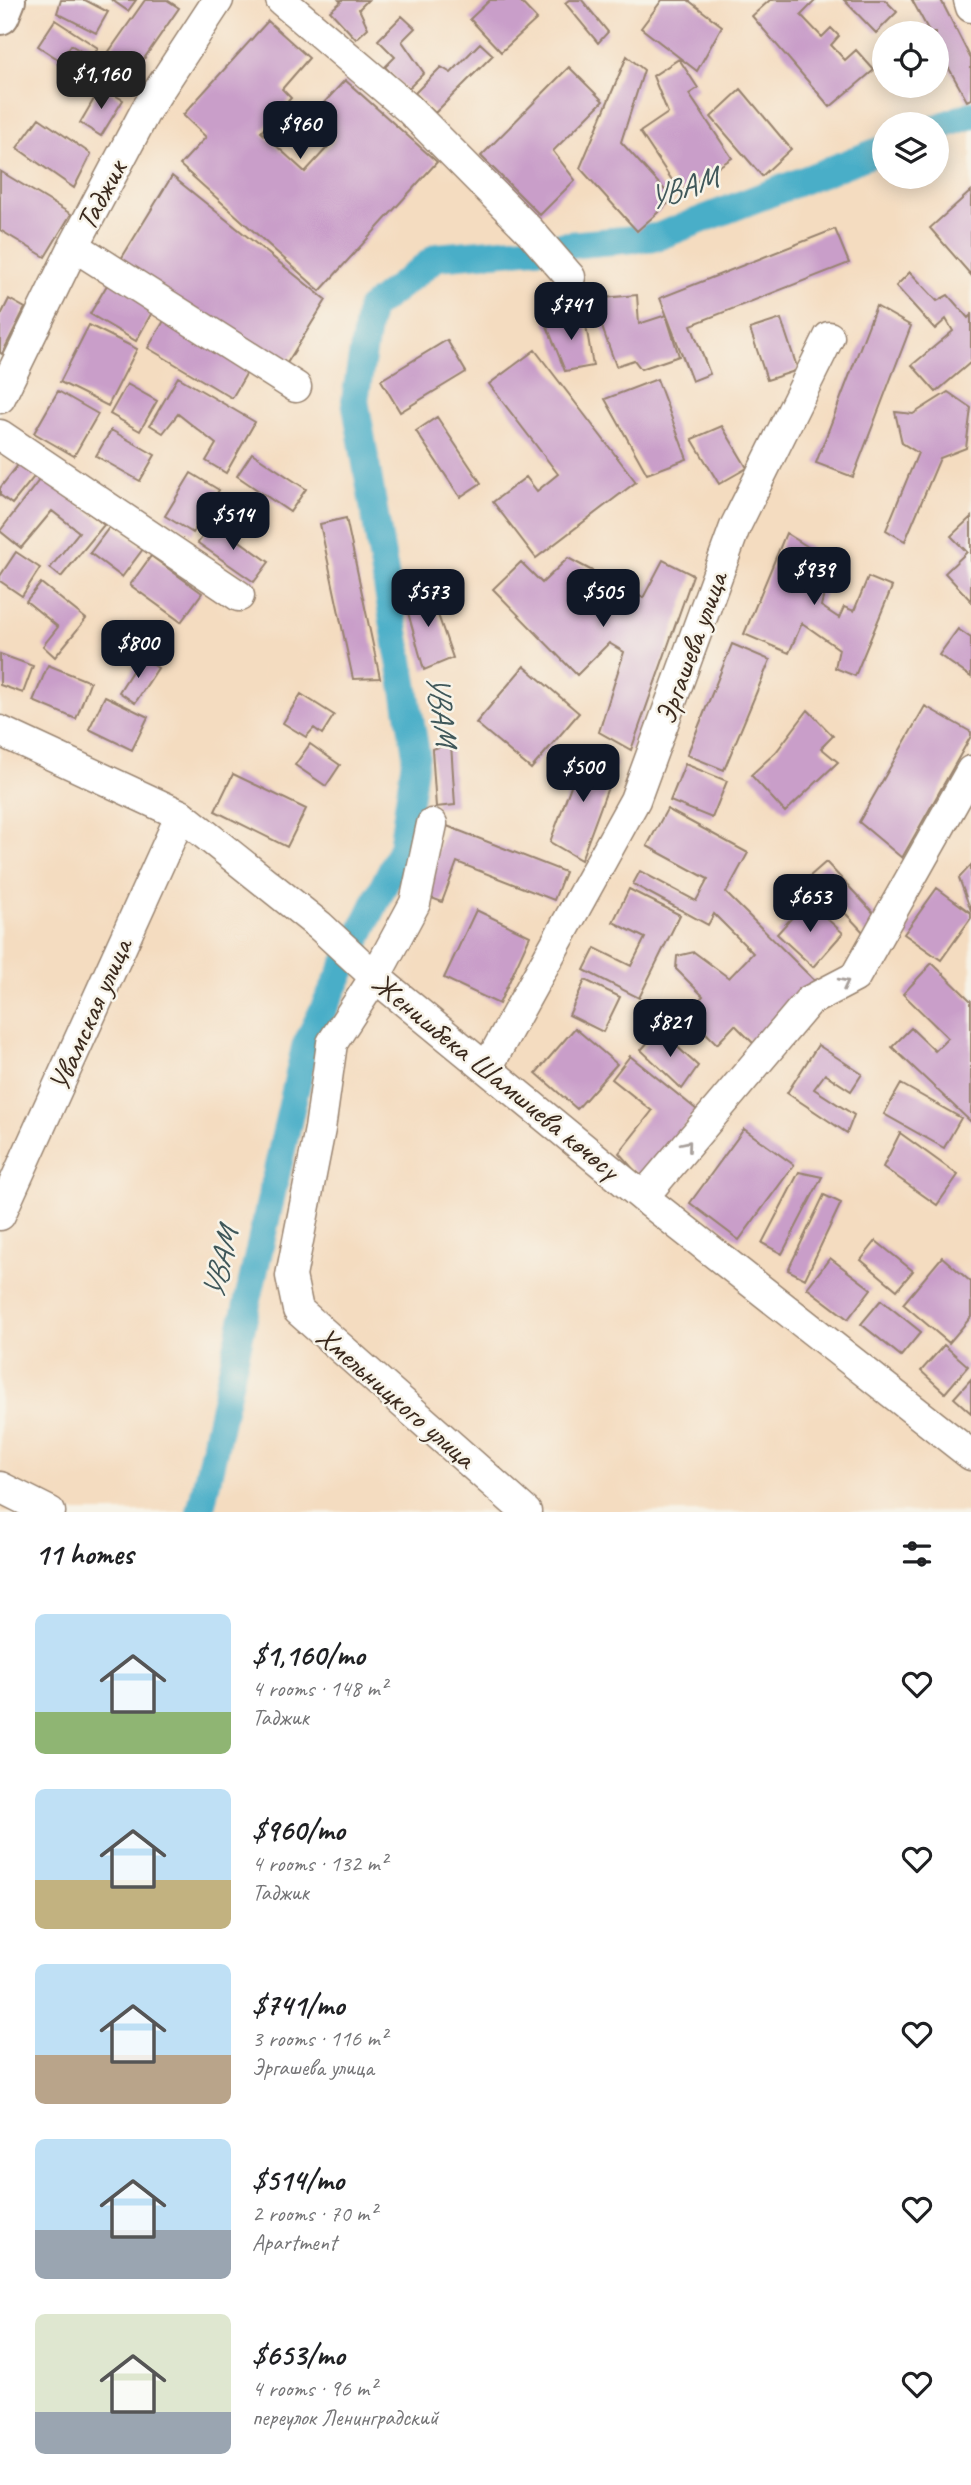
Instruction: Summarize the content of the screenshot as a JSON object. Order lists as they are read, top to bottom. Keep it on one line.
{"streets":{"street":["Таджик","Эргашева улица","Увамская улица","Женишбека Шамшиева көчөсү","Хмельницкого улица"]},"crossings":[["Эргашева улица","Женишбека Шамшиева көчөсү"],["Увамская улица","Женишбека Шамшиева көчөсү"],["Женишбека Шамшиева көчөсү","Хмельницкого улица"]],"water":["УВАМ"],"page":{"price":["$1,160","$960","$741","$514","$939","$573","$505","$800","$500","$653","$821"],"heading":"11 homes","list":[{"name":"$1,160/mo","note":"4 rooms · 148 m² · Таджик"},{"name":"$960/mo","note":"4 rooms · 132 m² · Таджик"},{"name":"$741/mo","note":"3 rooms · 116 m² · Эргашева улица"},{"name":"$514/mo","note":"2 rooms · 70 m² · Apartment"},{"name":"$653/mo","note":"4 rooms · 96 m² · переулок Ленинградский"}]}}
